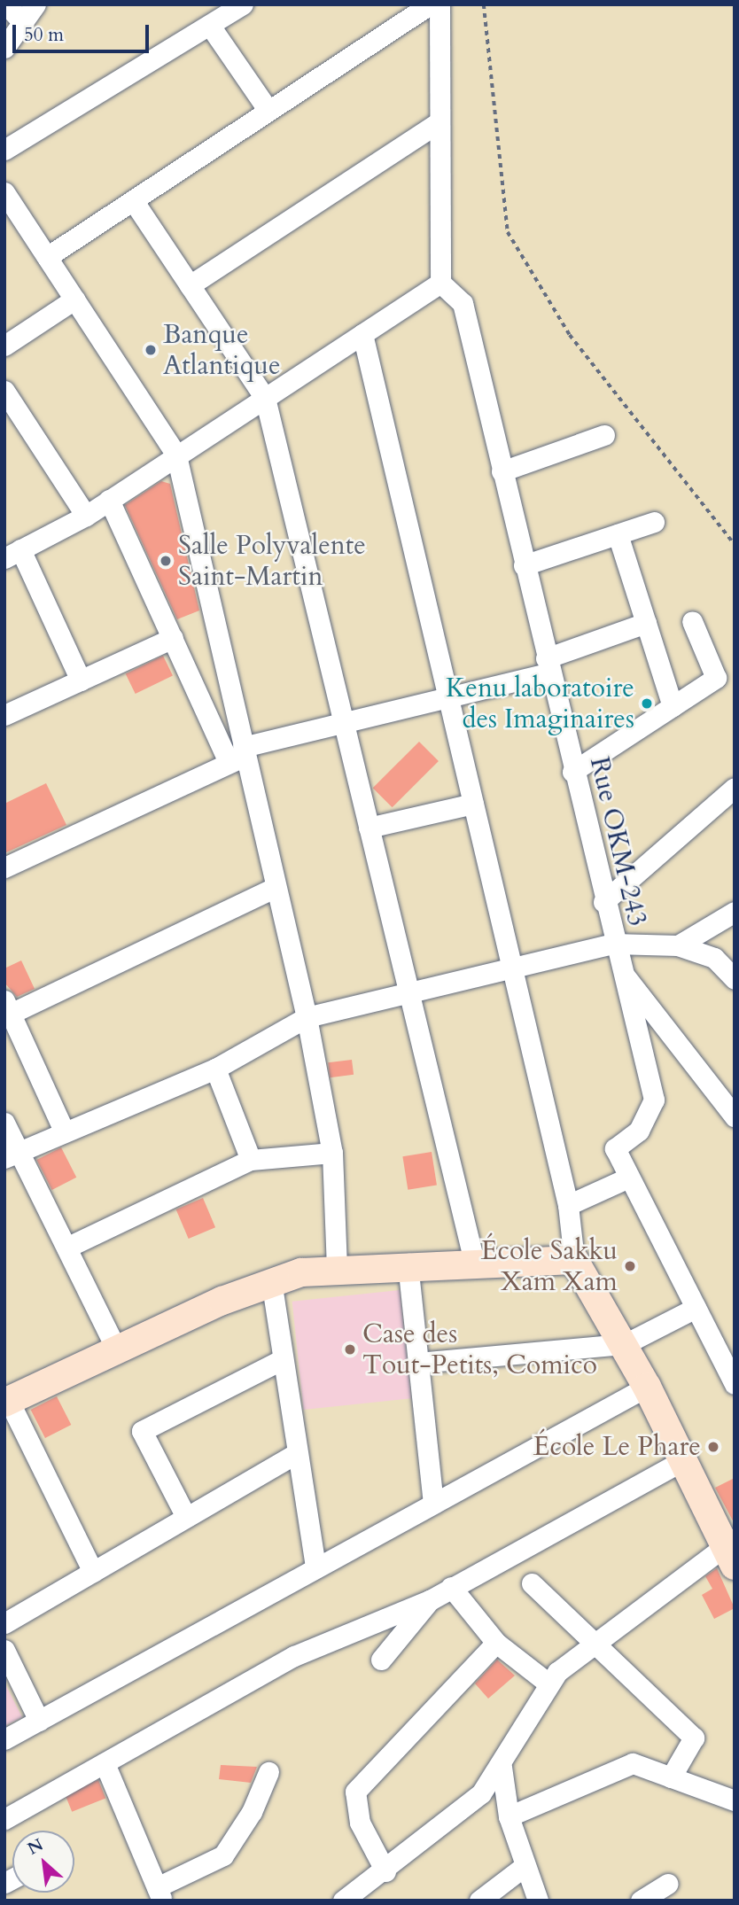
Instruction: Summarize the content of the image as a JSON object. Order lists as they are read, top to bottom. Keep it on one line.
{"streets":{"street":["Rue OKM-243"]},"places":["Banque Atlantique","Salle Polyvalente Saint-Martin","Kenu laboratoire des Imaginaires","École Sakku Xam Xam","Case des Tout-Petits, Comico","École Le Phare"],"scale_bar":"50 m","north":"top left"}
